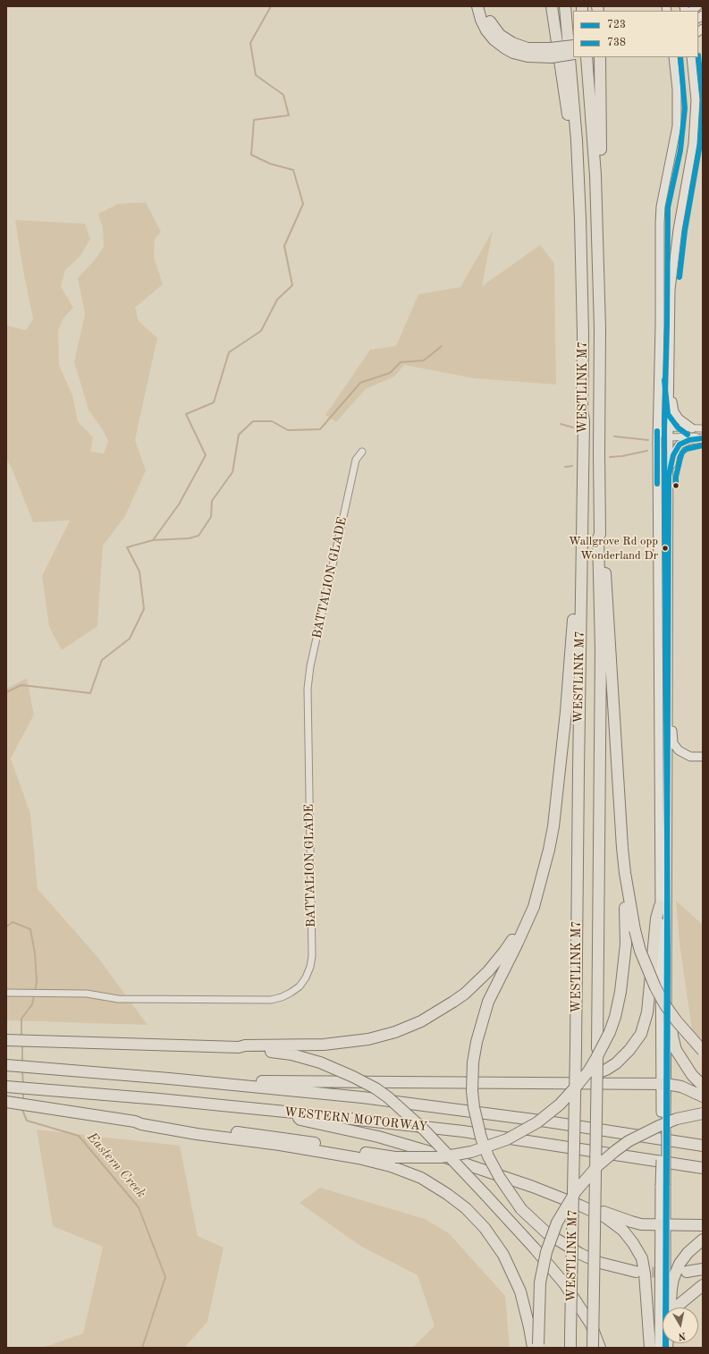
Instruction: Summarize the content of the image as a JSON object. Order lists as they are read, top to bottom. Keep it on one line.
{"streets":{"highway":["WESTLINK M7","WESTERN MOTORWAY"],"street":["BATTALION GLADE"]},"water":["Eastern Creek"],"places":["Wallgrove Rd opp Wonderland Dr"],"lines":["transit line 738","transit line 723"],"legend":["723","738"],"north":"bottom"}
